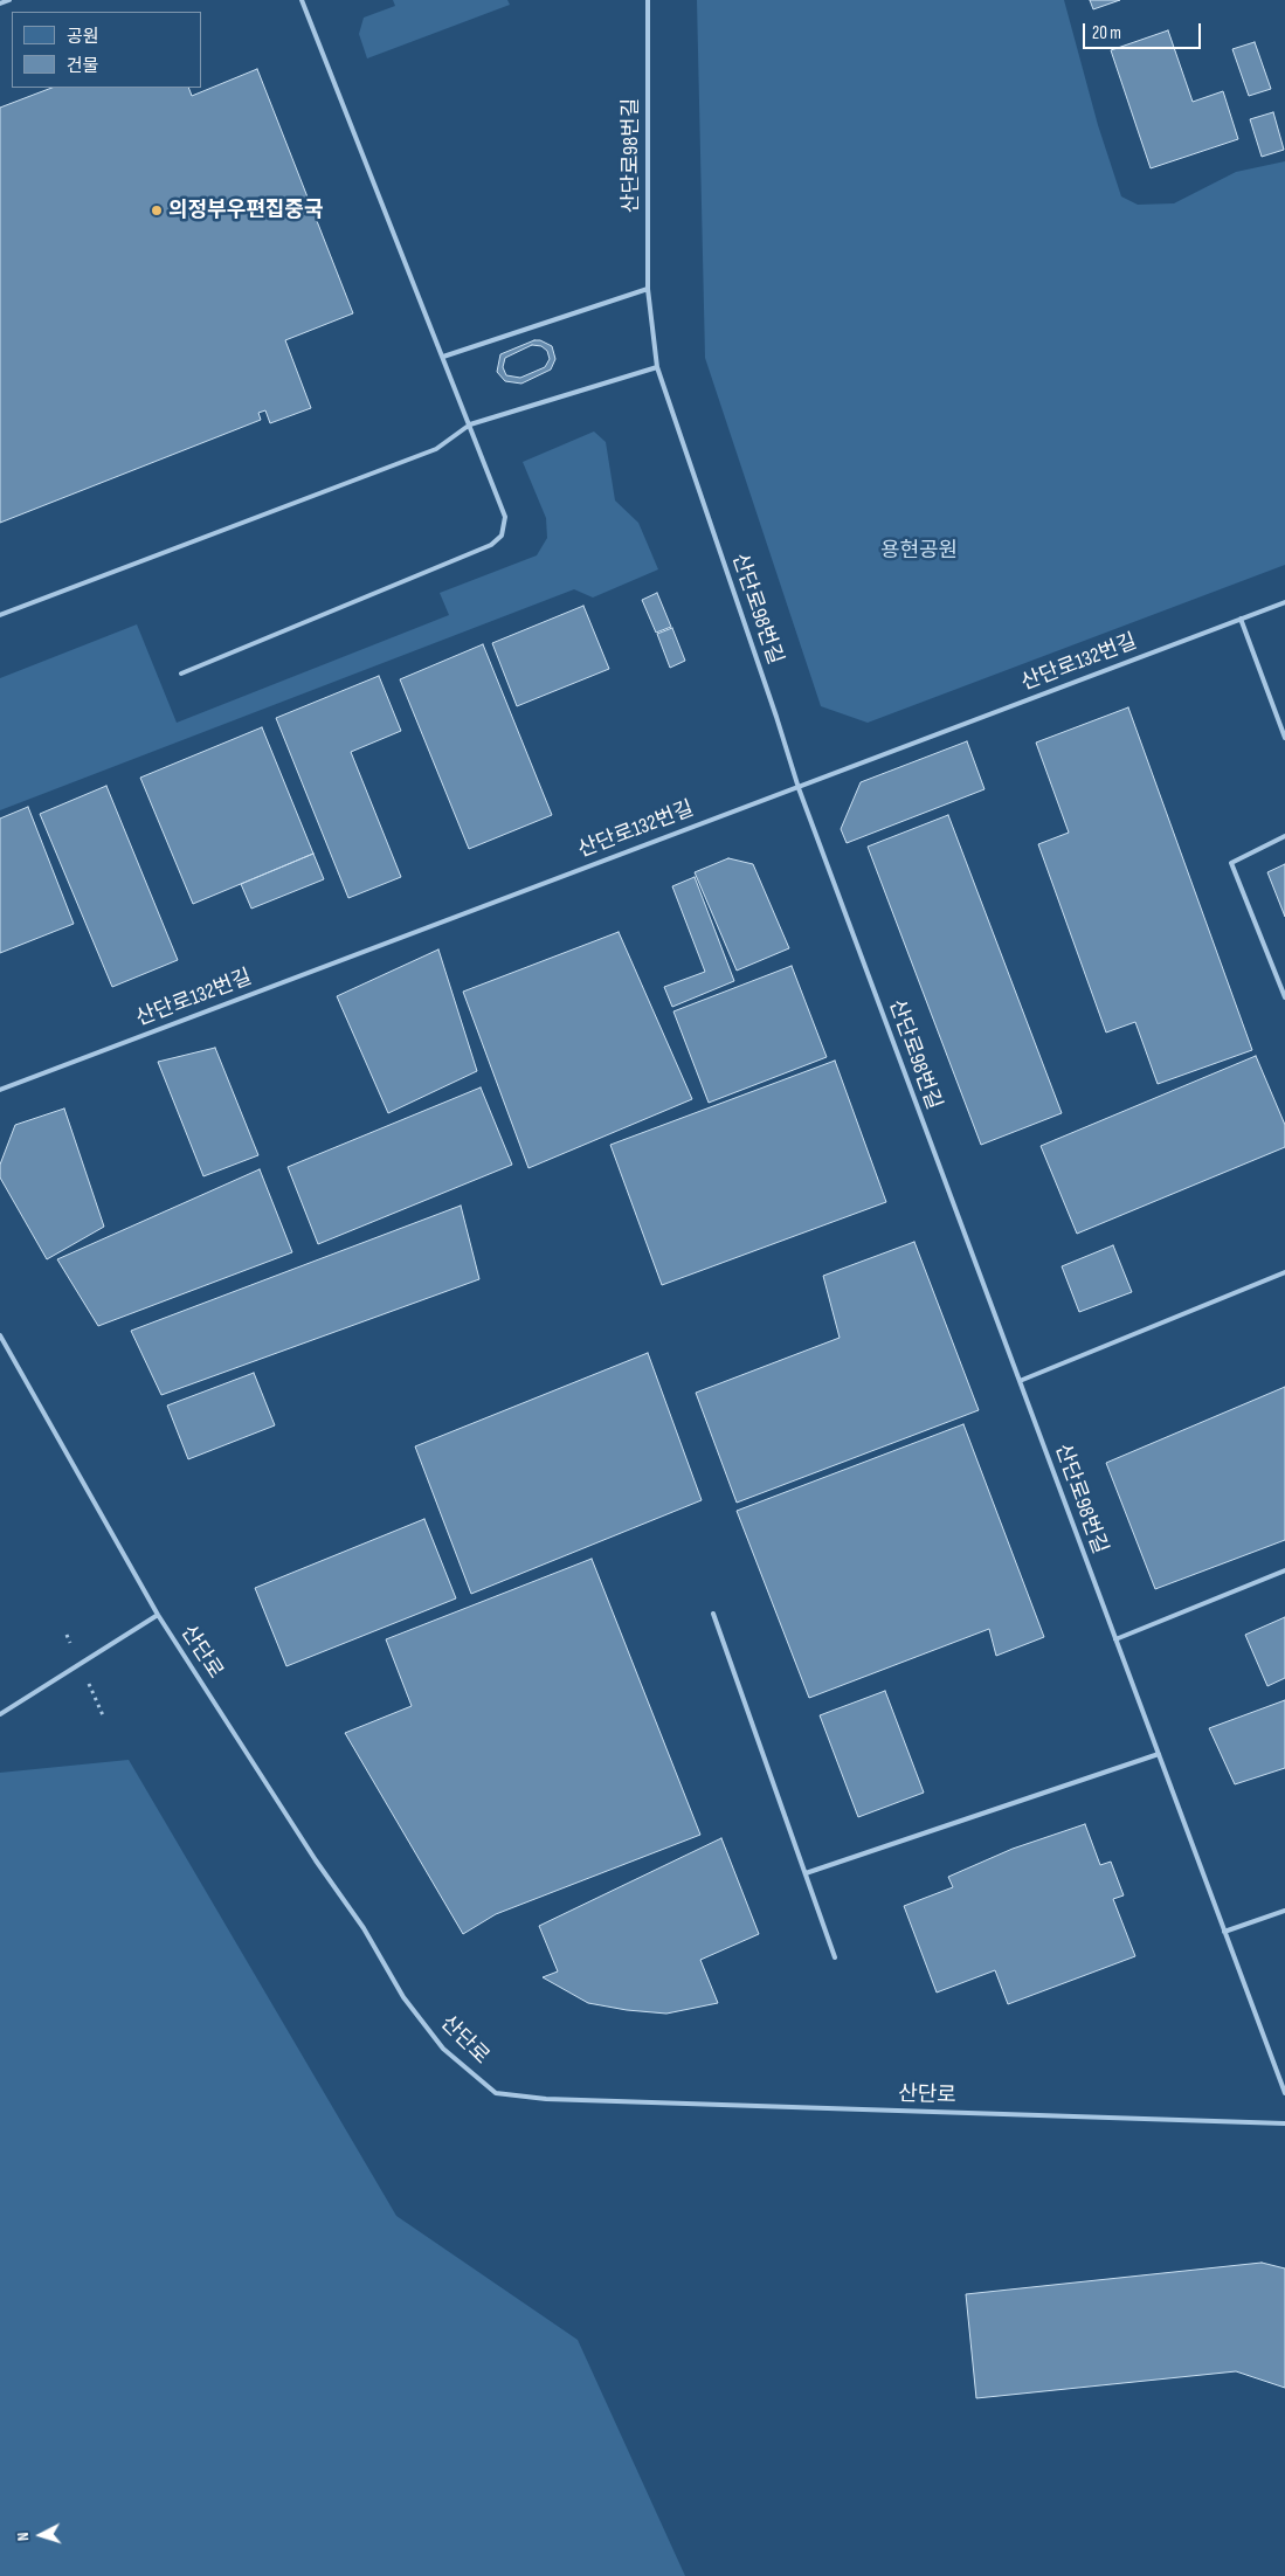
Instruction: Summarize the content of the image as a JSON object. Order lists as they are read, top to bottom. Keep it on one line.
{"streets":{"lane":["산단로98번길","산단로132번길","산단로"]},"crossings":[["산단로98번길","산단로132번길"]],"parks":["용현공원"],"places":["의정부우편집중국"],"legend":["공원","건물"],"scale_bar":"20 m","north":"left"}
